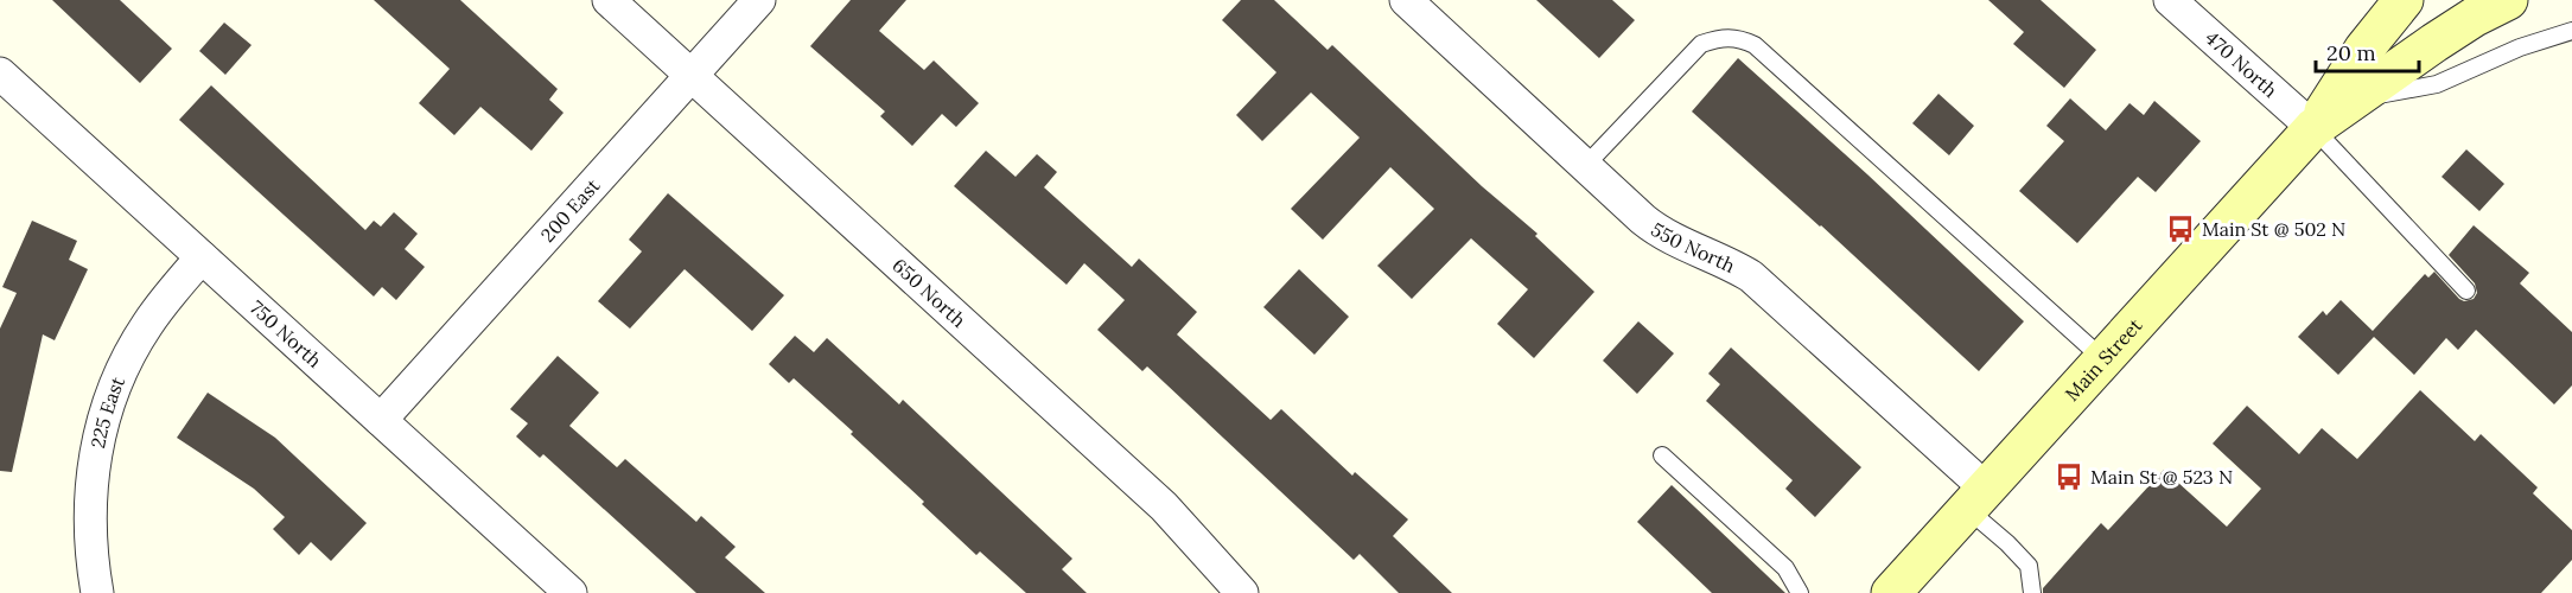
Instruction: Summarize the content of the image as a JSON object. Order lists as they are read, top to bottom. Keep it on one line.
{"streets":{"main road":["Main Street"],"street":["470 North","200 East","550 North","650 North","750 North","225 East"]},"crossings":[["470 North","Main Street"],["200 East","650 North"],["200 East","750 North"],["550 North","Main Street"],["750 North","225 East"]],"places":{"bus stop":["Main St @ 502 N","Main St @ 523 N"]},"scale_bar":"20 m"}
